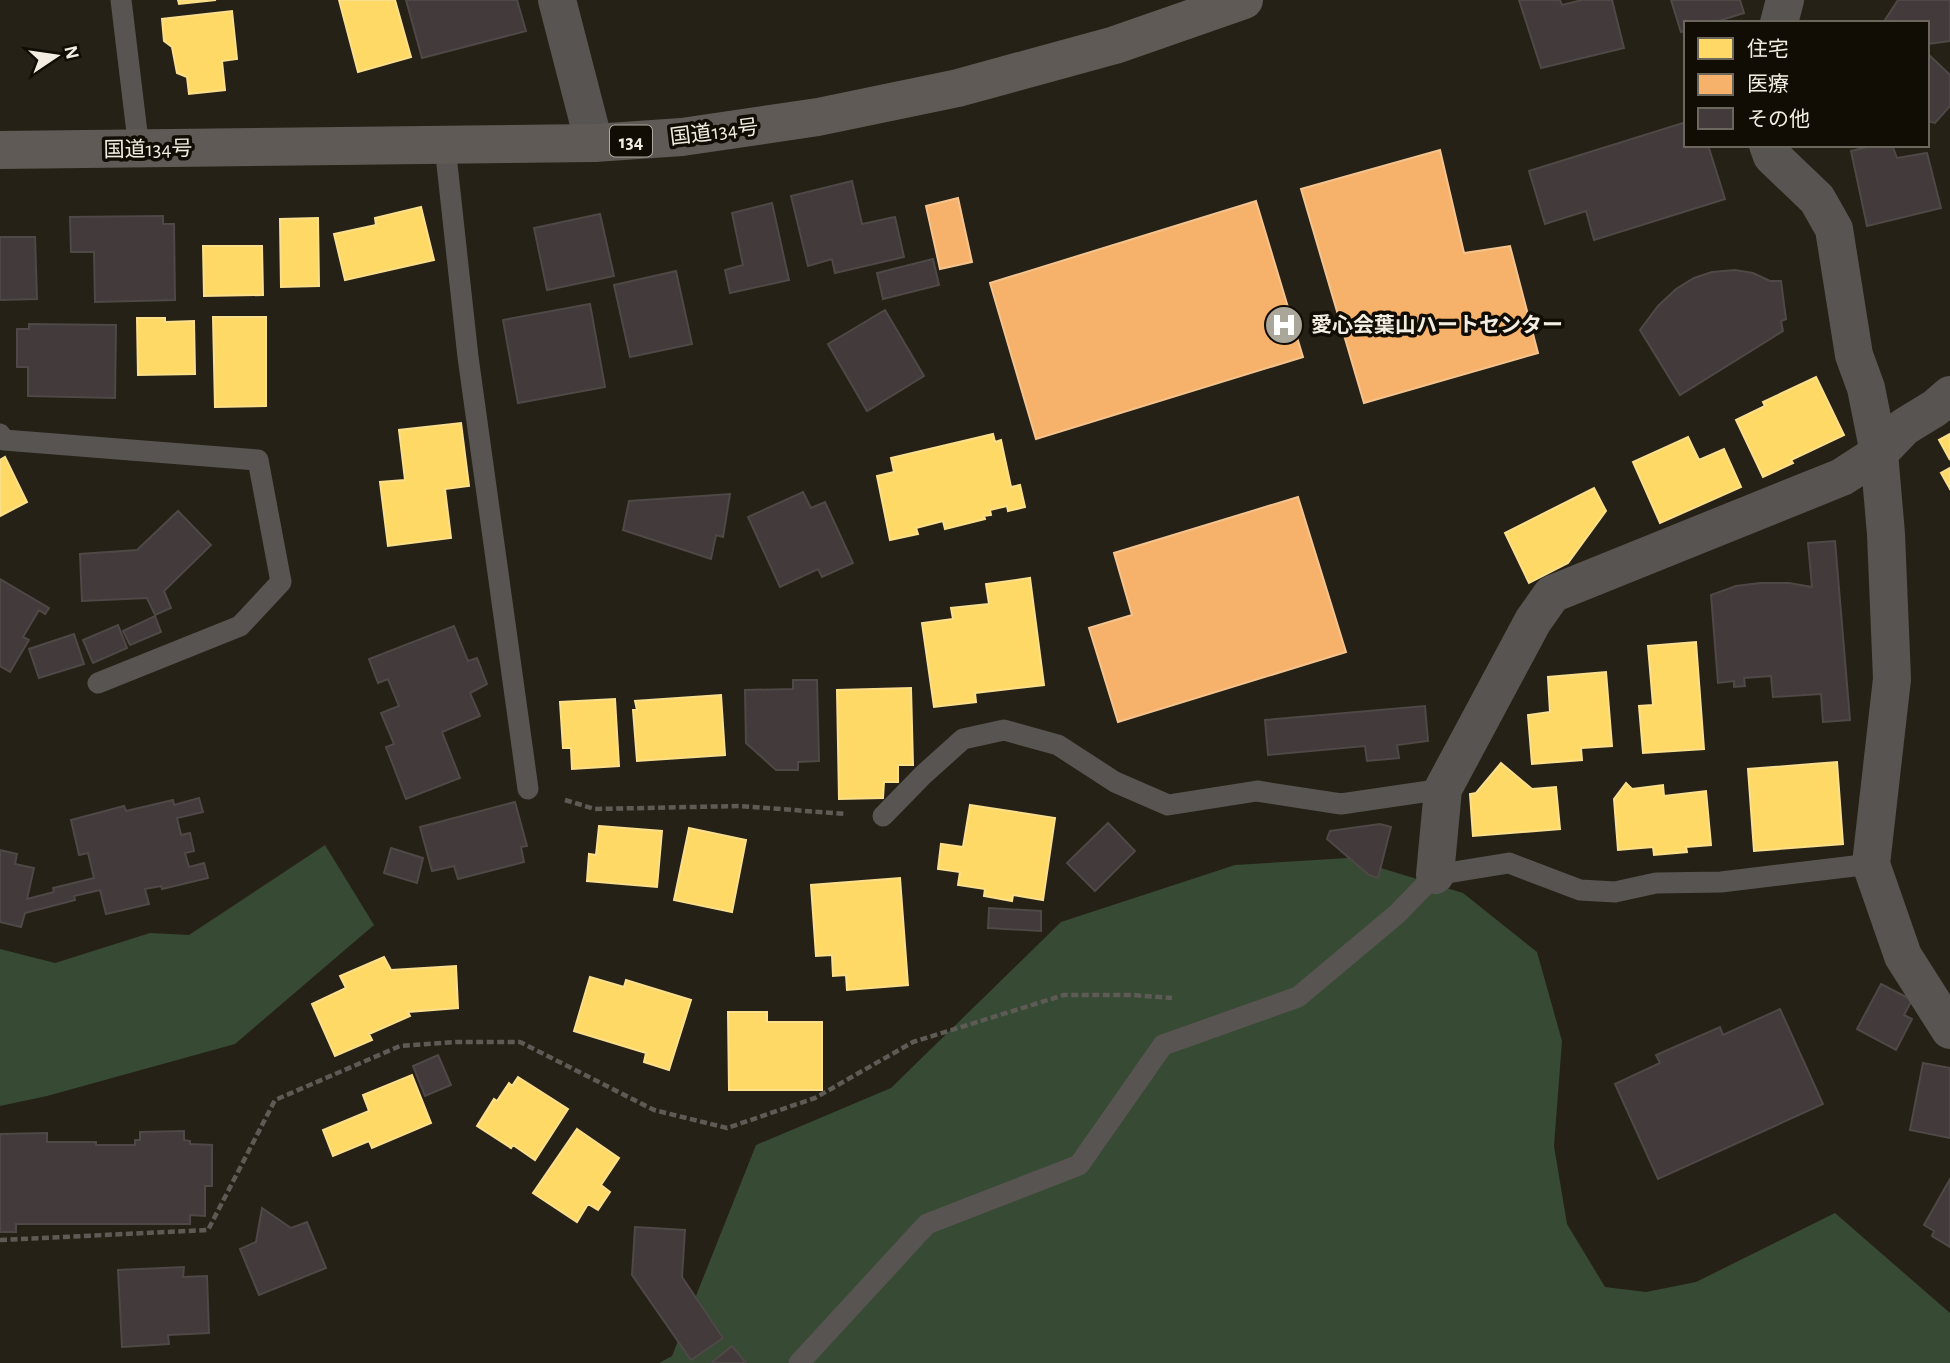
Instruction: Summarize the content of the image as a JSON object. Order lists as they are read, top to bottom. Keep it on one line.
{"streets":{"highway":["国道134号","134"]},"places":{"hospital":["愛心会葉山ハートセンター"]},"legend":["住宅","医療","その他"],"north":"right"}
